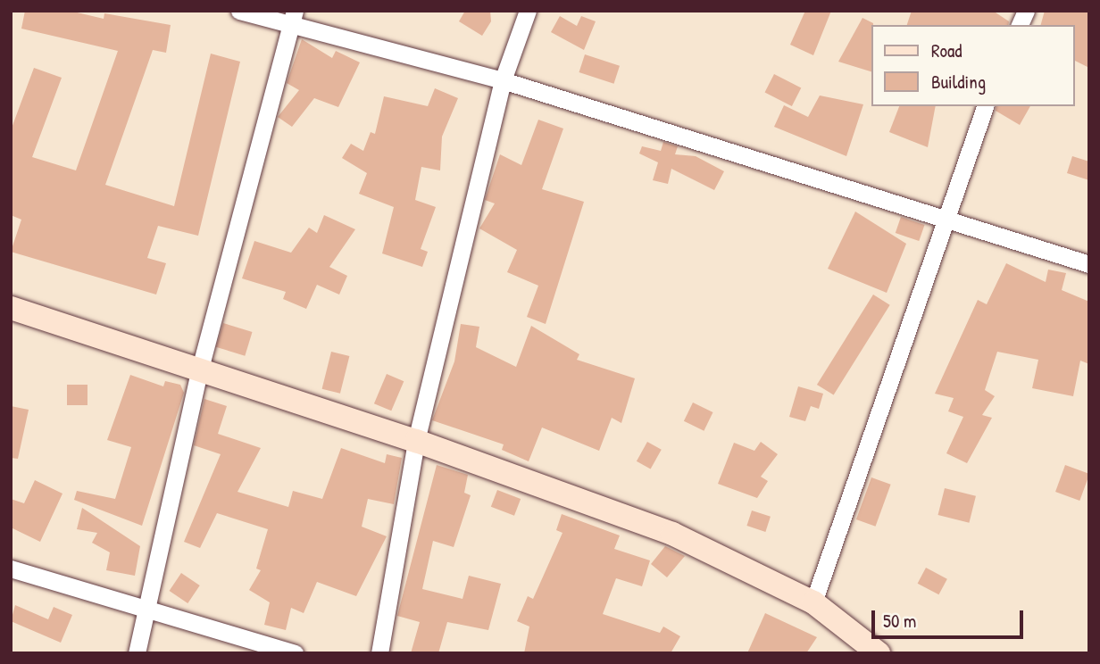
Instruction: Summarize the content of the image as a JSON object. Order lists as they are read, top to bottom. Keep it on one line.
{"legend":["Road","Building"],"scale_bar":"50 m"}
